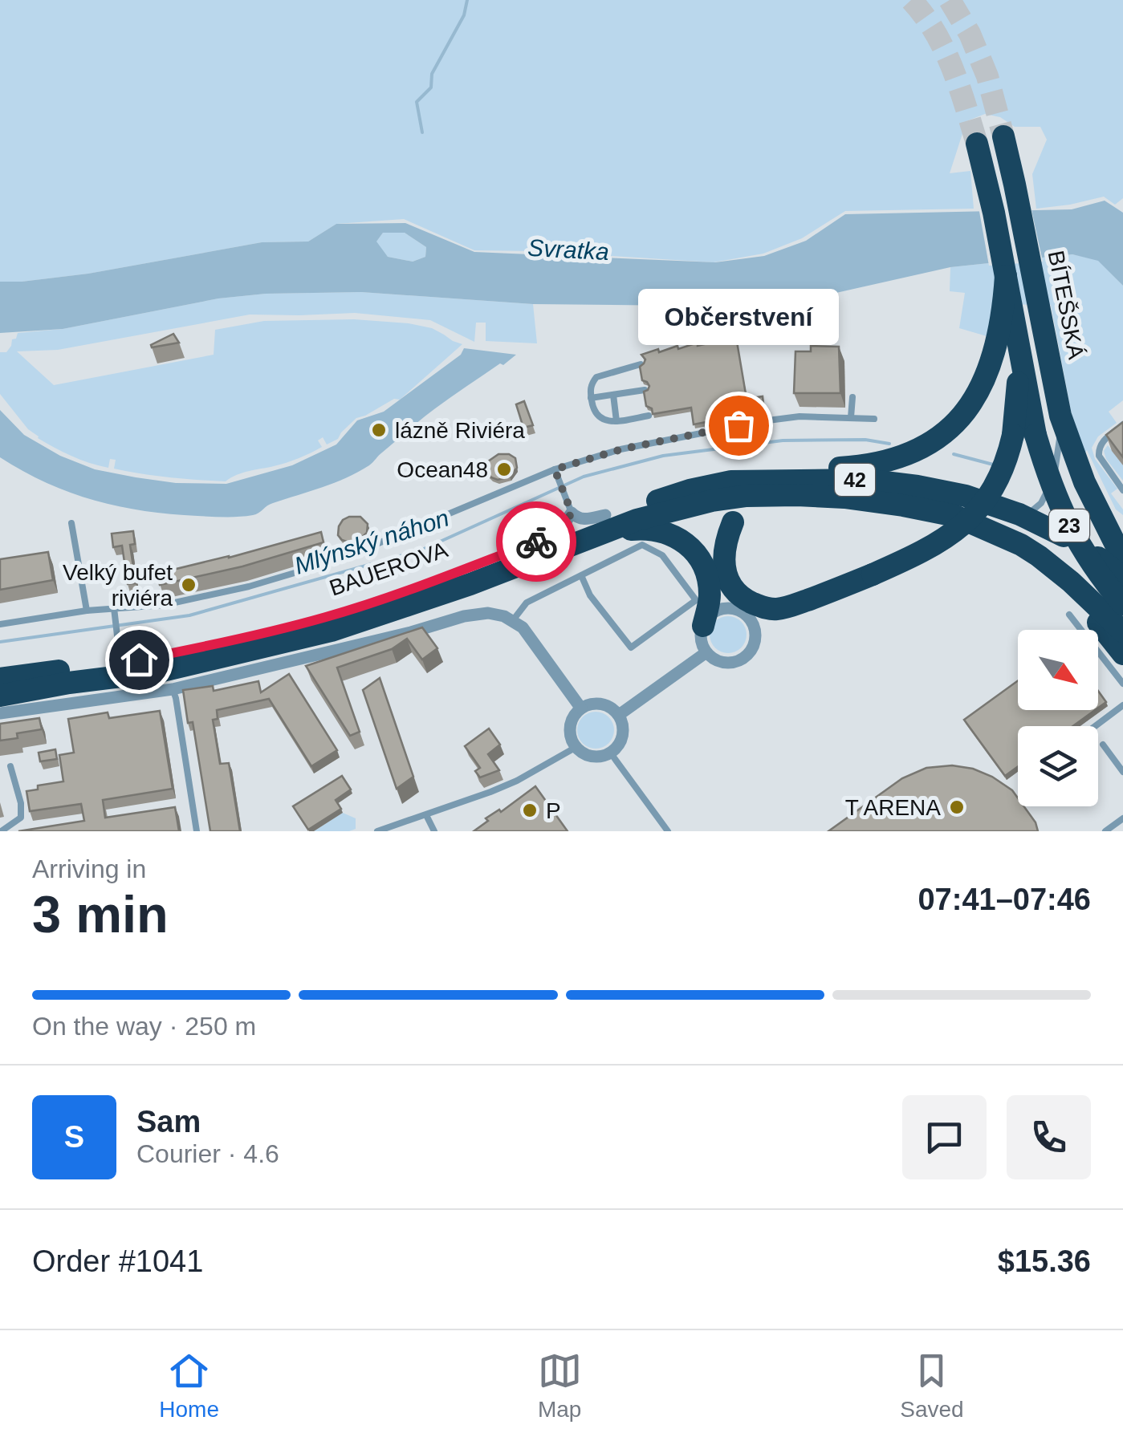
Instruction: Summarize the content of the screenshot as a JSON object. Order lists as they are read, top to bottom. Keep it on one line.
{"streets":{"highway":["BÍTEŠSKÁ","42","23","BAUEROVA"]},"crossings":[["BÍTEŠSKÁ","23"],["42","BAUEROVA"]],"water":["Svratka","Mlýnský náhon"],"places":["Občerstvení","lázně Riviéra","Ocean48","Velký bufet riviéra","T ARENA","P"],"north":"bottom right","page":{"bubble":"Občerstvení","heading":["3 min","Arriving in","07:41–07:46"],"panel":["Sam","Courier · 4.6","Order #1041","$15.36"],"bar":"On the way · 250 m","round":"S","tabs":["Home","Map","Saved"]}}
